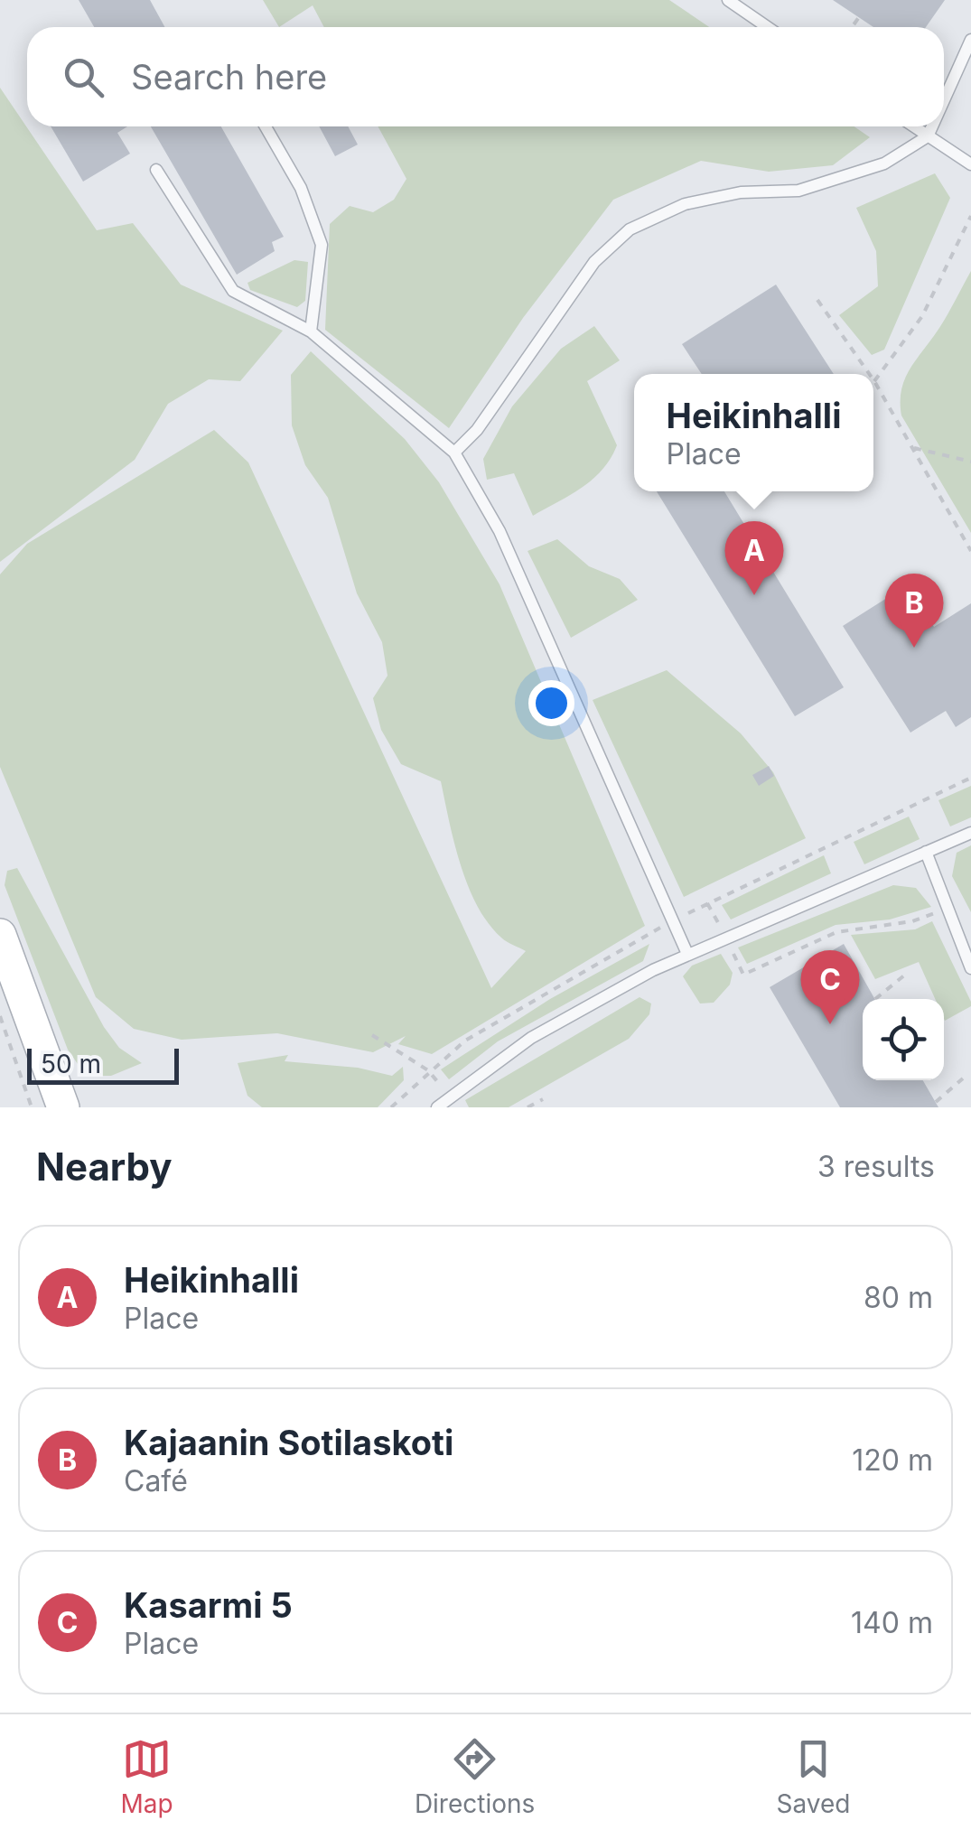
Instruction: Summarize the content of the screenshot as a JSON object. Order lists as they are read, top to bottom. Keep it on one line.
{"scale_bar":"50 m","page":{"search":"Search here","popup":["Heikinhalli","Place"],"pins":["A","B","C"],"scale":"50 m","heading":["Nearby","3 results"],"list":[{"mark":"A","name":"Heikinhalli","note":"Place","value":"80 m"},{"mark":"B","name":"Kajaanin Sotilaskoti","note":"Café","value":"120 m"},{"mark":"C","name":"Kasarmi 5","note":"Place","value":"140 m"}],"nav":["Map","Directions","Saved"]}}
